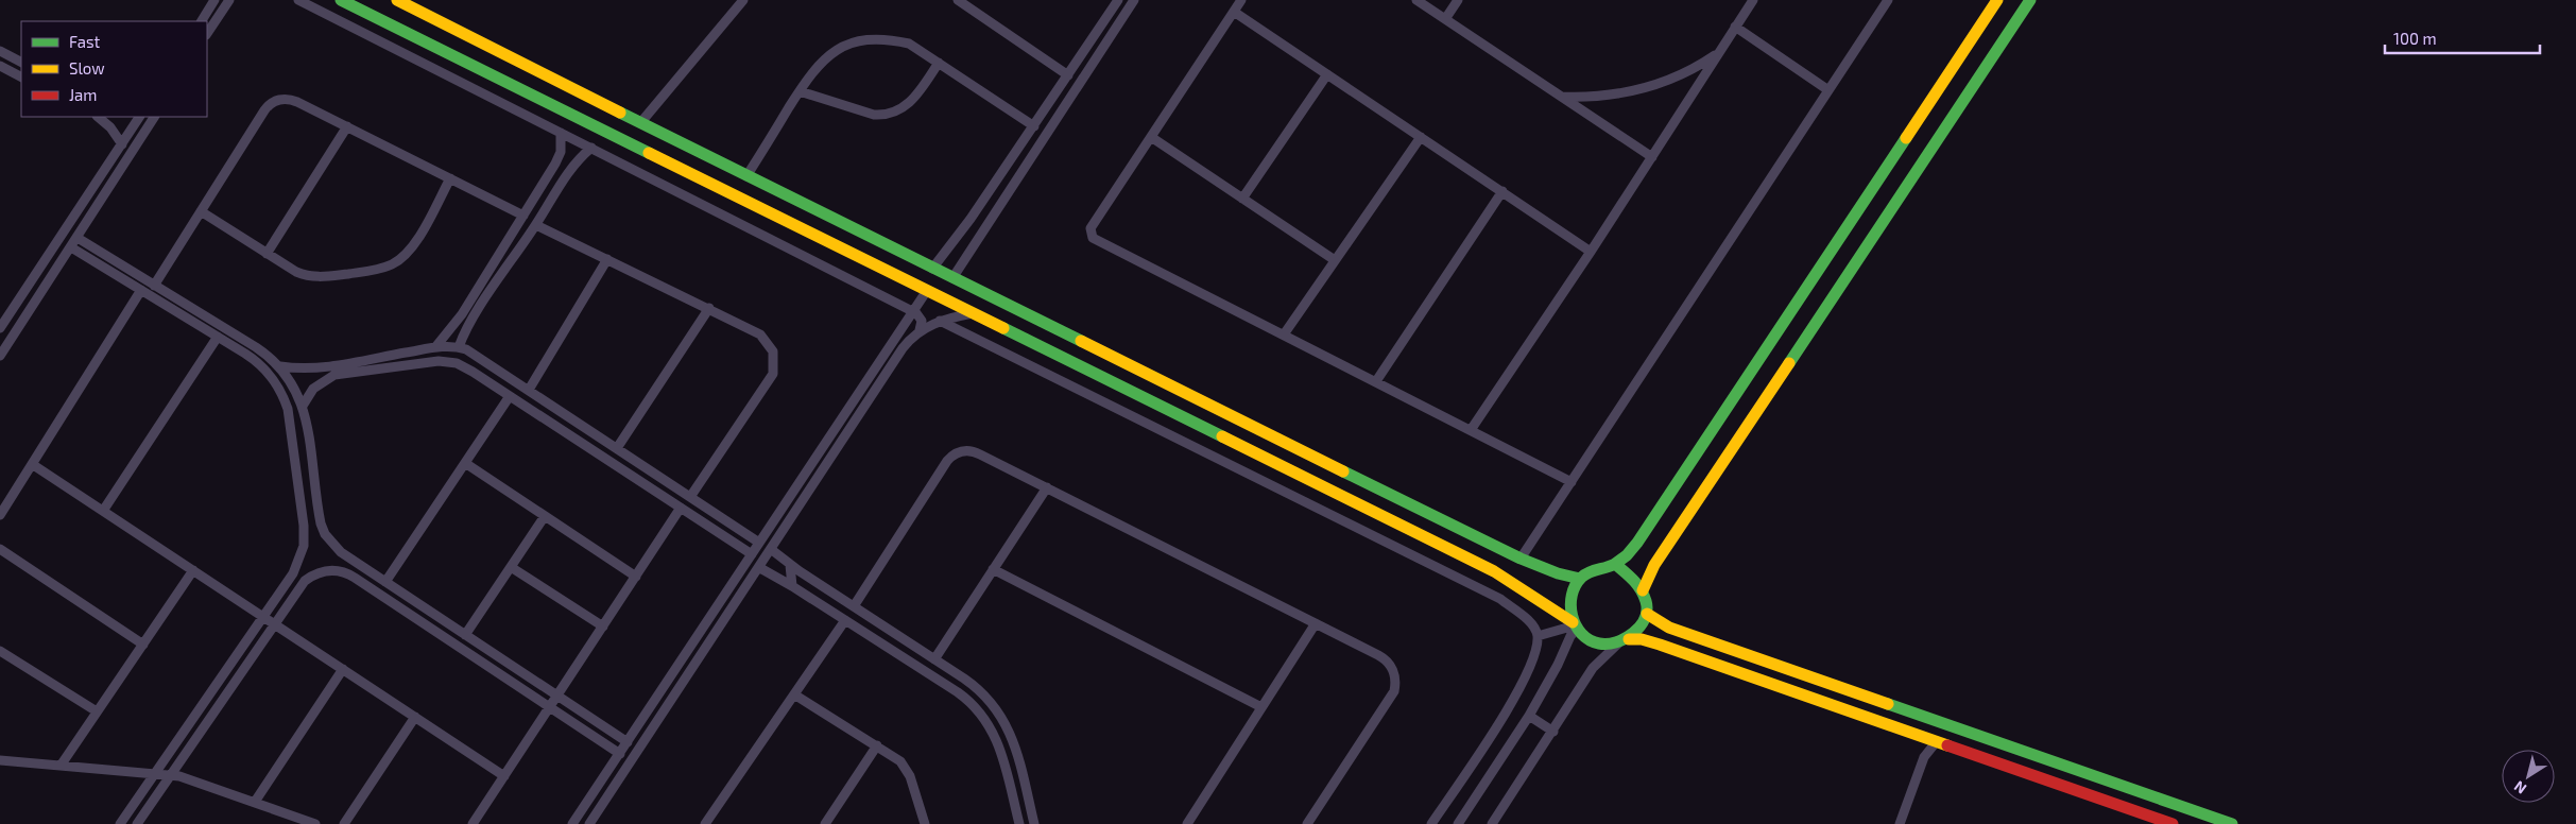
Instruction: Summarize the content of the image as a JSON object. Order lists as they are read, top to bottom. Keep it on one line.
{"legend":["Fast","Slow","Jam"],"scale_bar":"100 m","north":"bottom left"}
